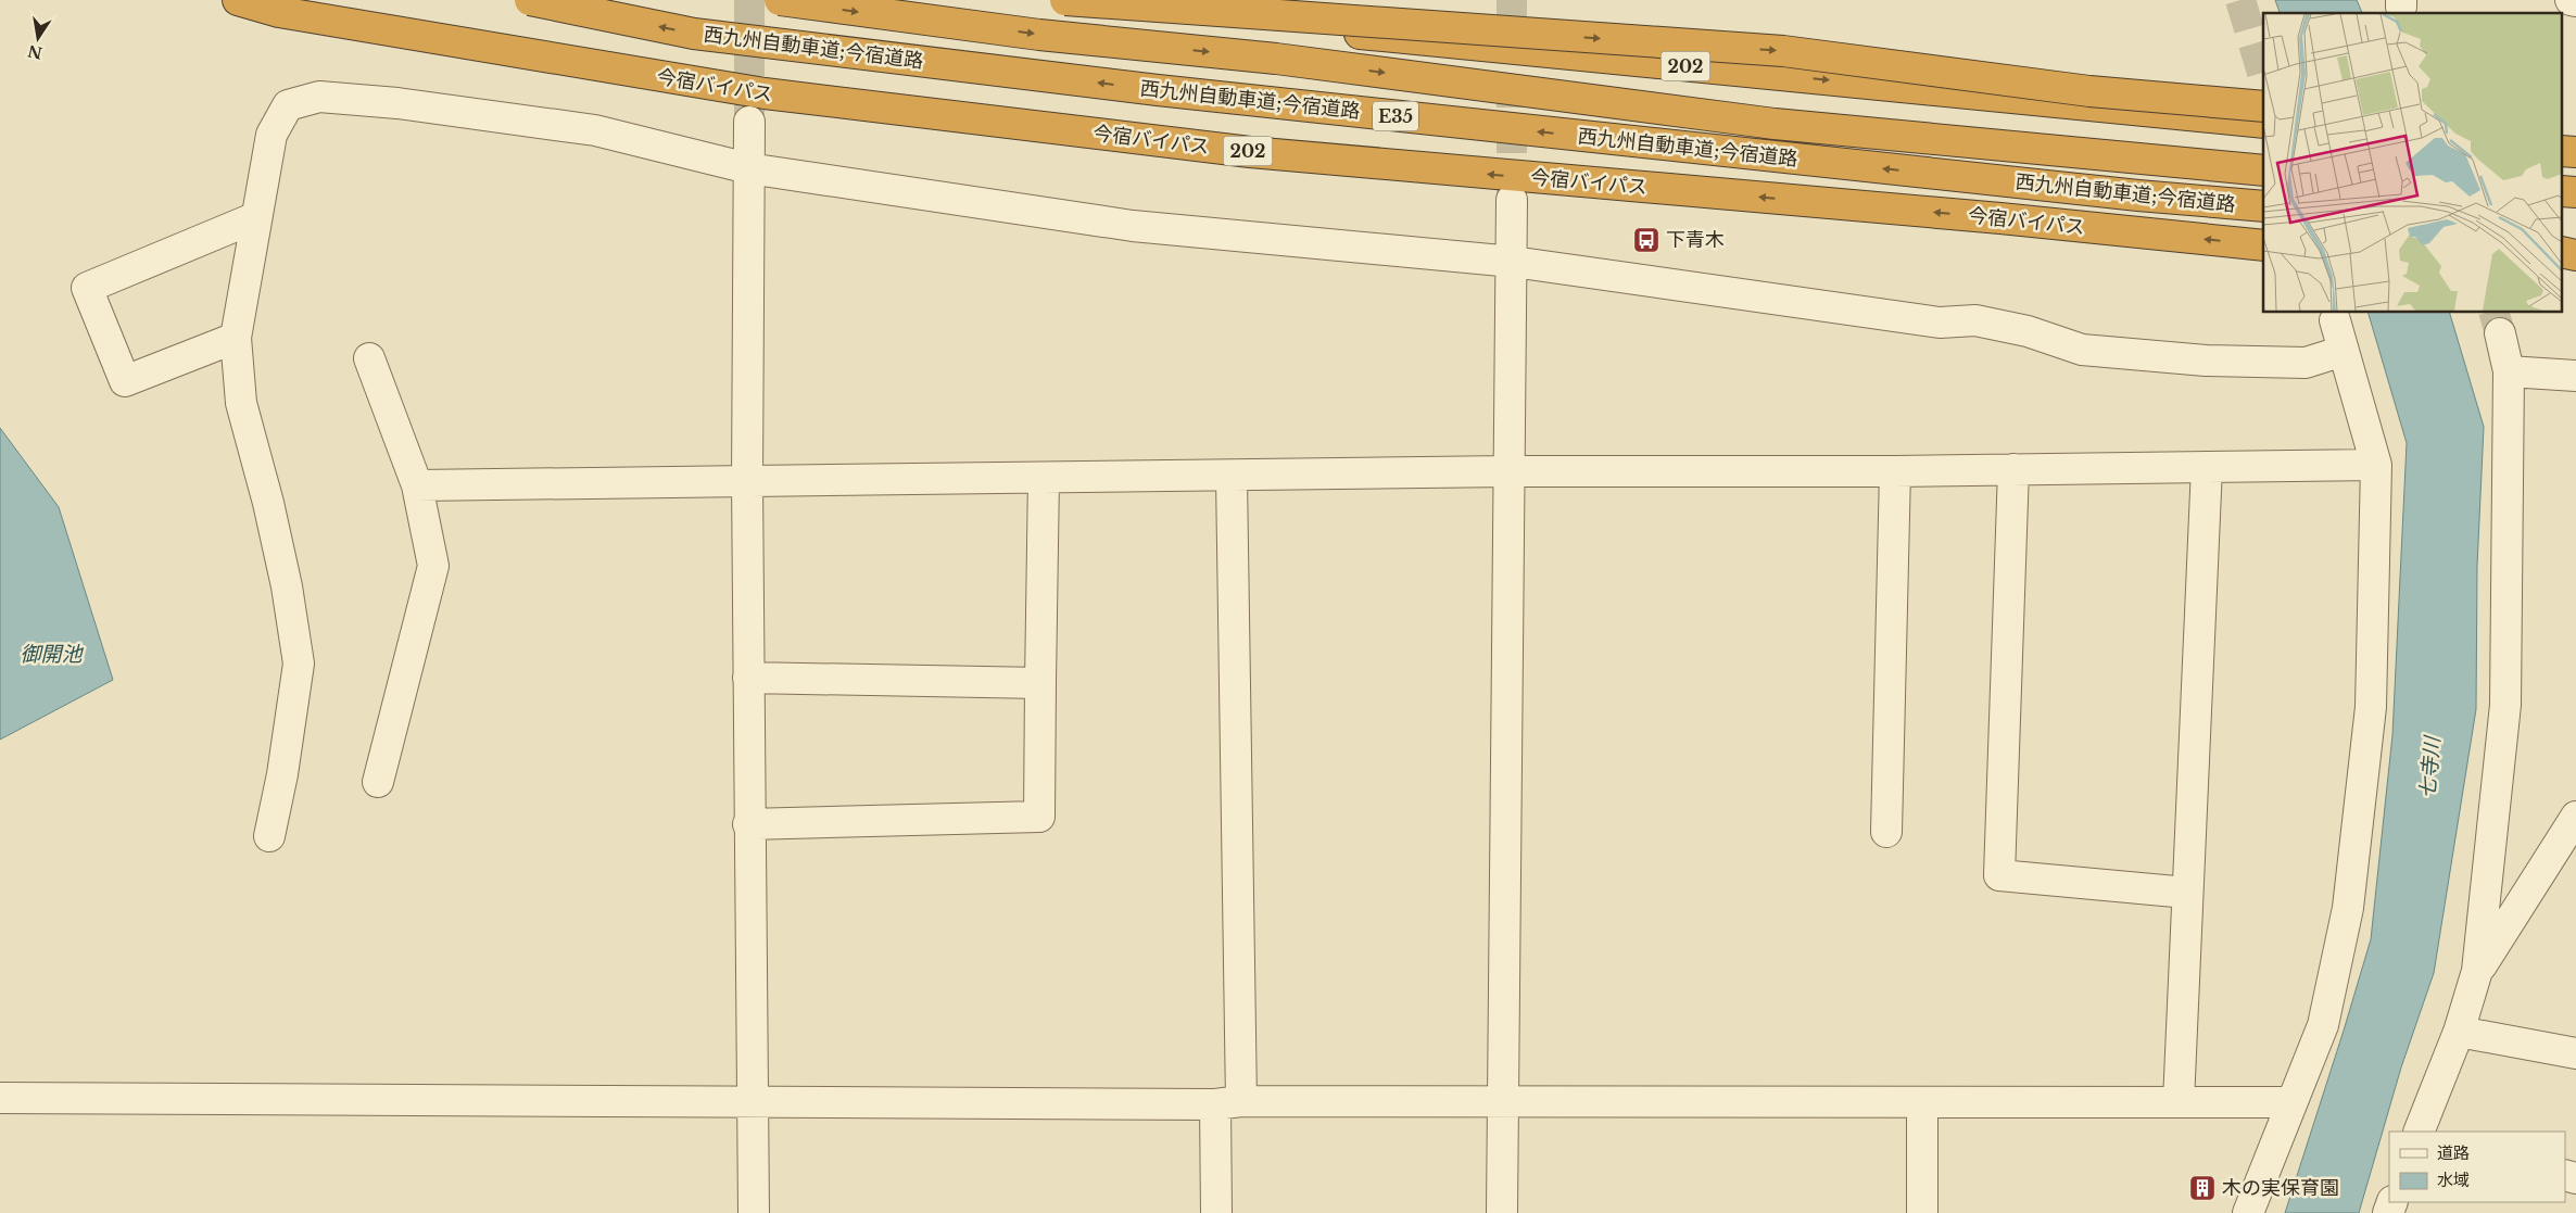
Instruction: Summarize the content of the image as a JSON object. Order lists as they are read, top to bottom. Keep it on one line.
{"streets":{"highway":["西九州自動車道;今宿道路","202","今宿バイパス","E35"]},"water":["御開池","七寺川"],"places":{"bus stop":["下青木"],"building":["木の実保育園"]},"legend":["道路","水域"],"north":"bottom"}
